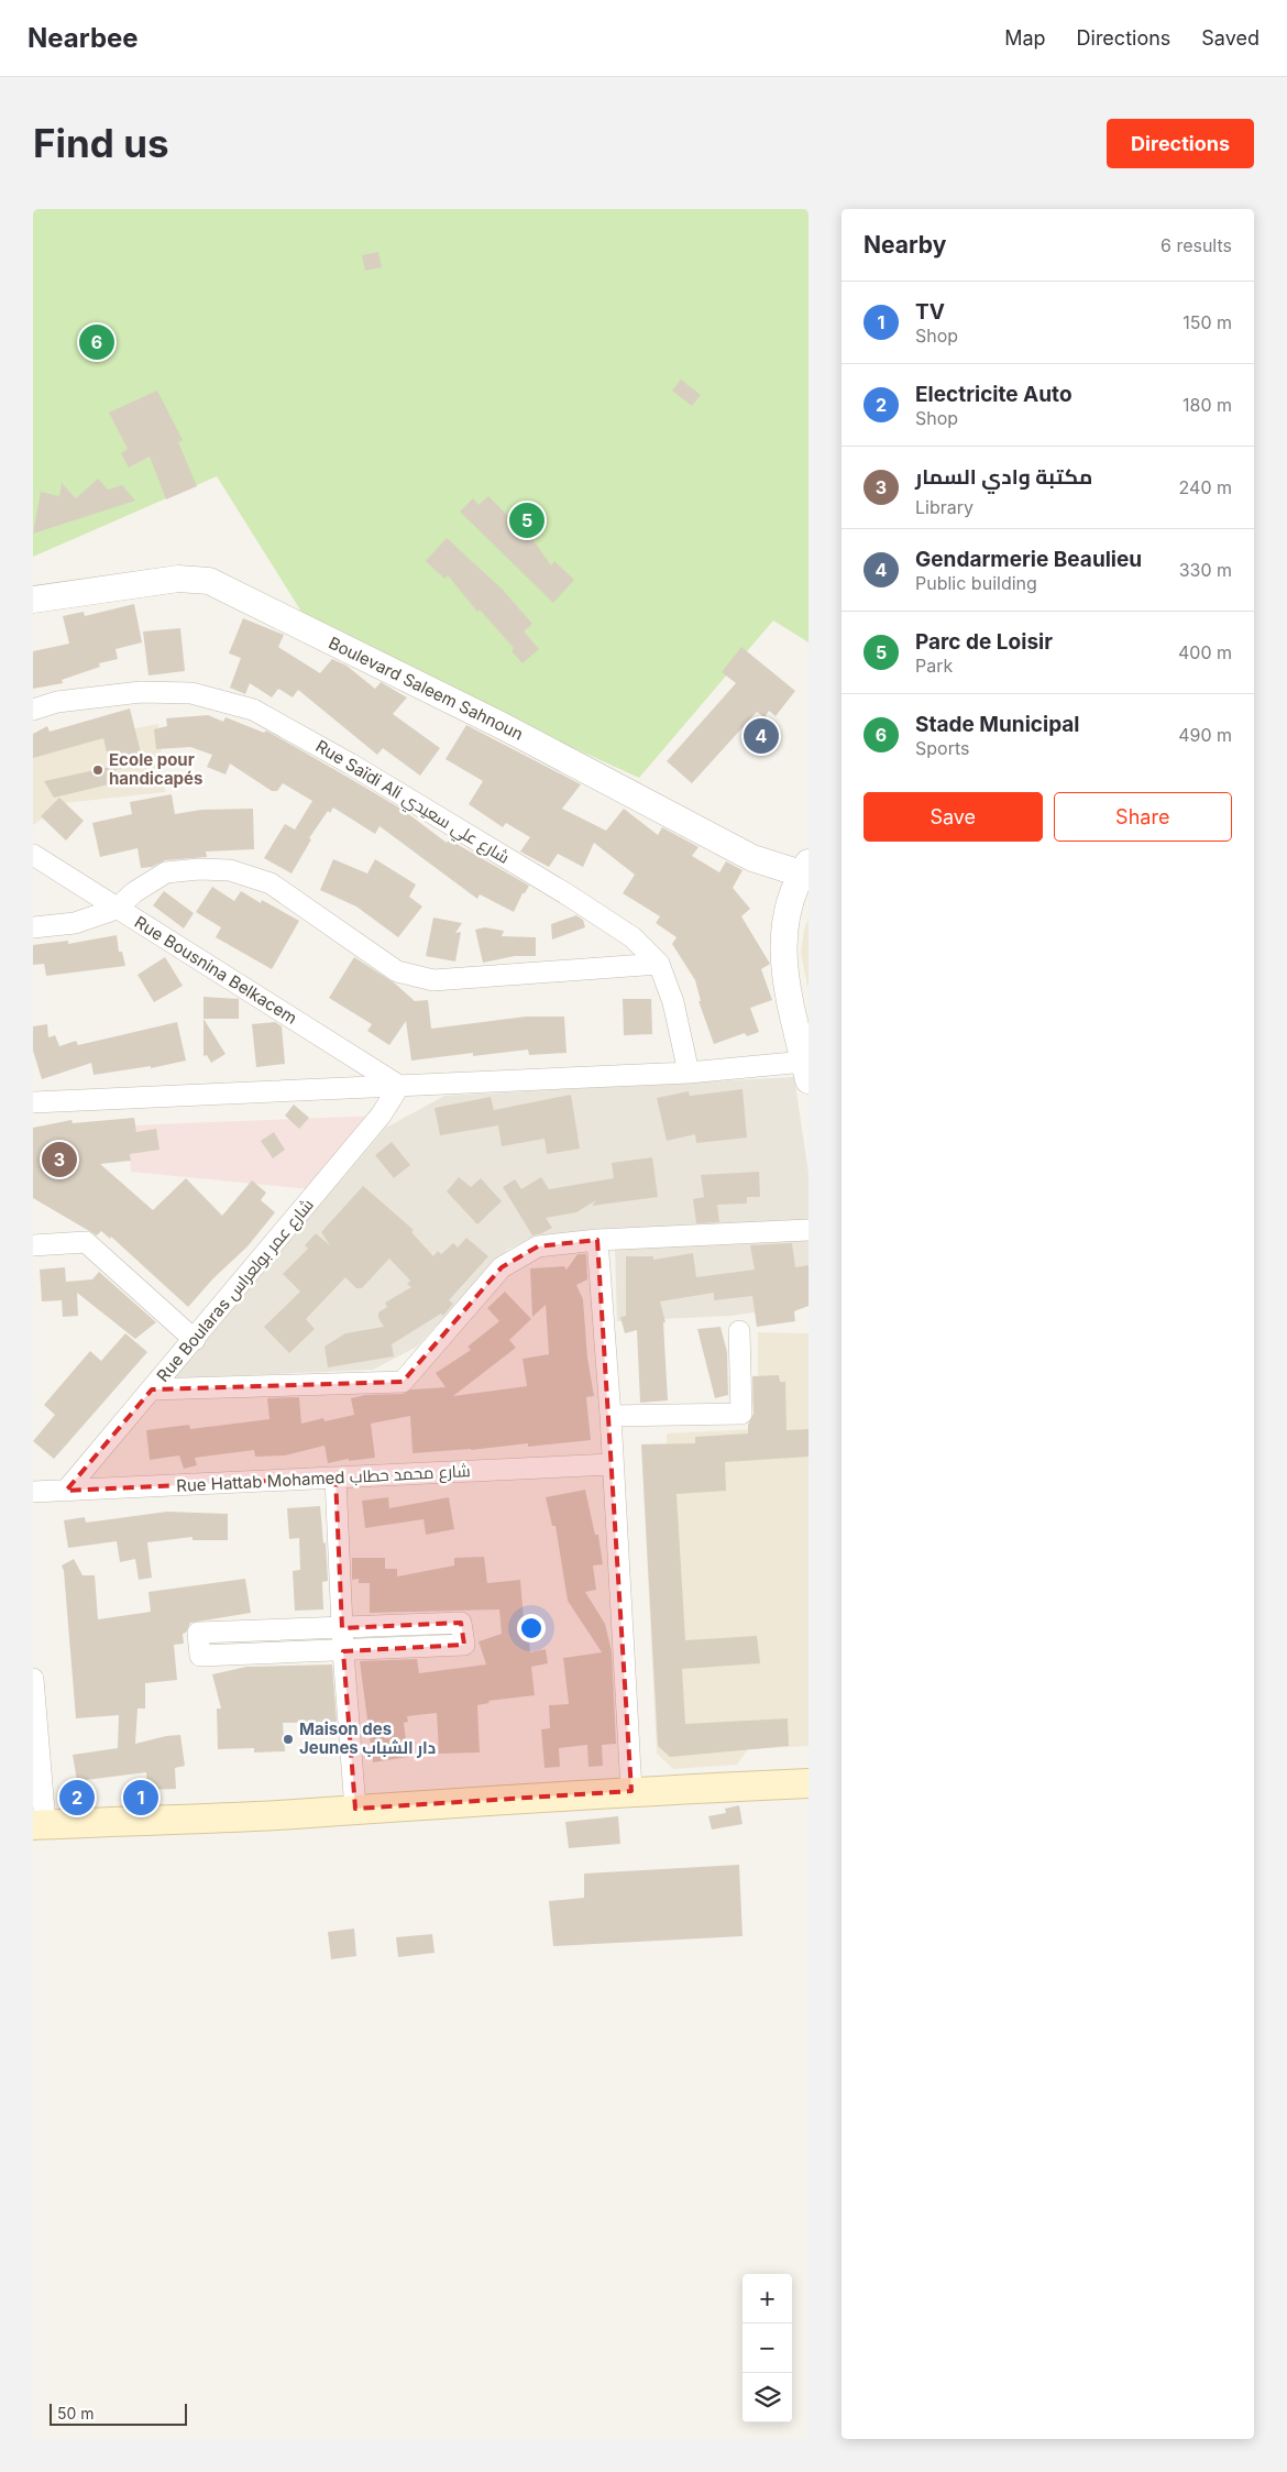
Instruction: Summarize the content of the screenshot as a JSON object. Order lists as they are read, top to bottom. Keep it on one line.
{"streets":{"street":["Boulevard Saleem Sahnoun","Rue Saïdi Ali شارع علي سعيدي","Rue Bousnina Belkacem","Rue Boularas شارع عمر بولعراس","Rue Hattab Mohamed شارع محمد حطاب"]},"crossings":[["Rue Bousnina Belkacem","Rue Boularas شارع عمر بولعراس"],["Rue Boularas شارع عمر بولعراس","Rue Hattab Mohamed شارع محمد حطاب"]],"places":["Ecole pour handicapés","Maison des Jeunes دار الشباب"],"scale_bar":"50 m","page":{"header":"Nearbee","nav":["Map","Directions","Saved"],"buttons":["Directions",["Save","Share"]],"title":"Find us","heading":["Nearby","6 results"],"list":[{"mark":"1","name":"TV","note":"Shop","value":"150 m"},{"mark":"2","name":"Electricite Auto","note":"Shop","value":"180 m"},{"mark":"3","name":"مكتبة وادي السمار","note":"Library","value":"240 m"},{"mark":"4","name":"Gendarmerie Beaulieu","note":"Public building","value":"330 m"},{"mark":"5","name":"Parc de Loisir","note":"Park","value":"400 m"},{"mark":"6","name":"Stade Municipal","note":"Sports","value":"490 m"}],"pins":["6","5","4","3","1","2"],"map_buttons":["+","−"],"scale":"50 m"}}
